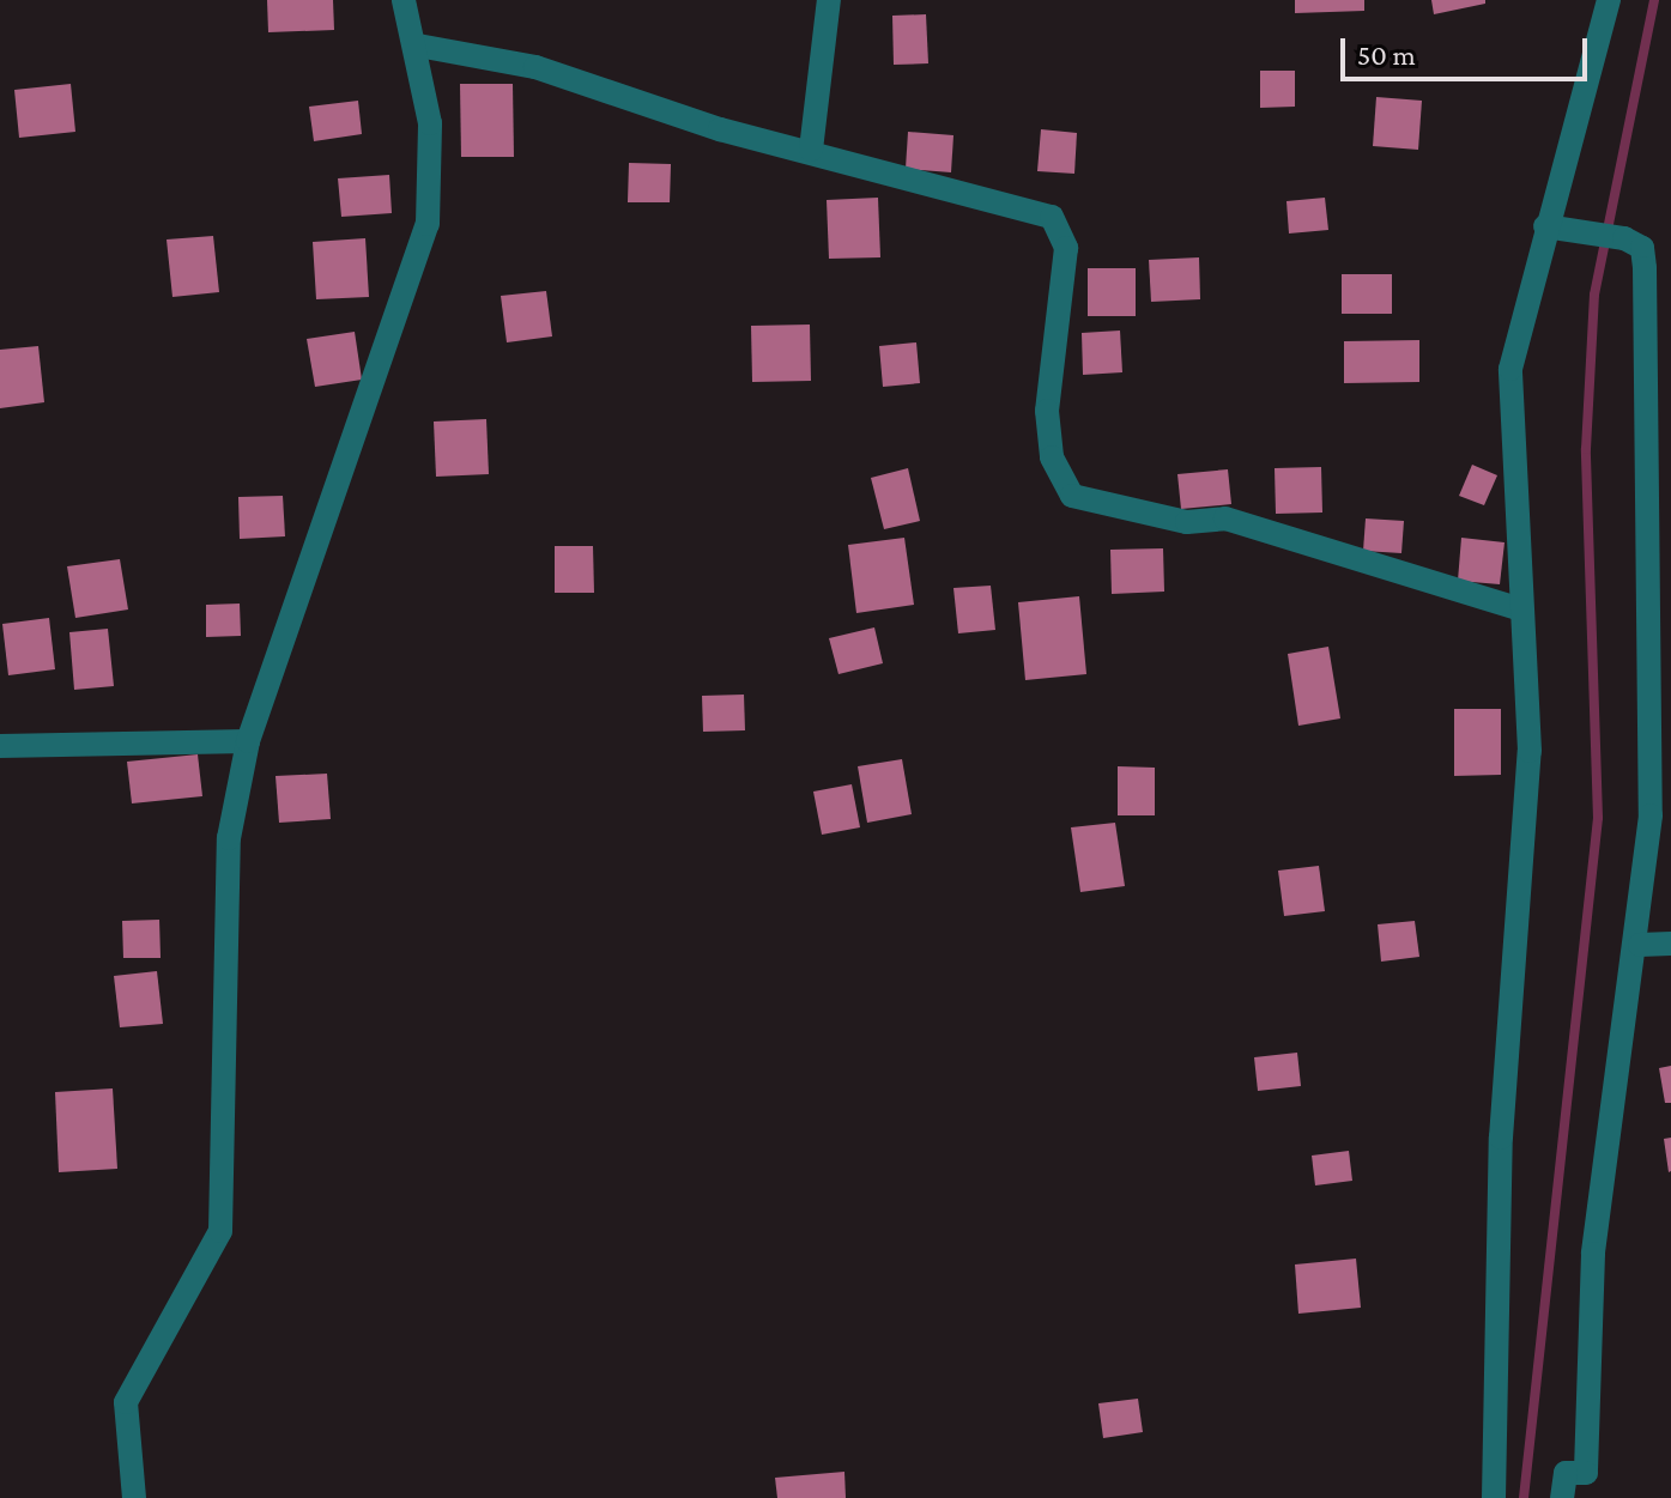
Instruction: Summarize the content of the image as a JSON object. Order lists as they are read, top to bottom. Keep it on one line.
{"scale_bar":"50 m"}
